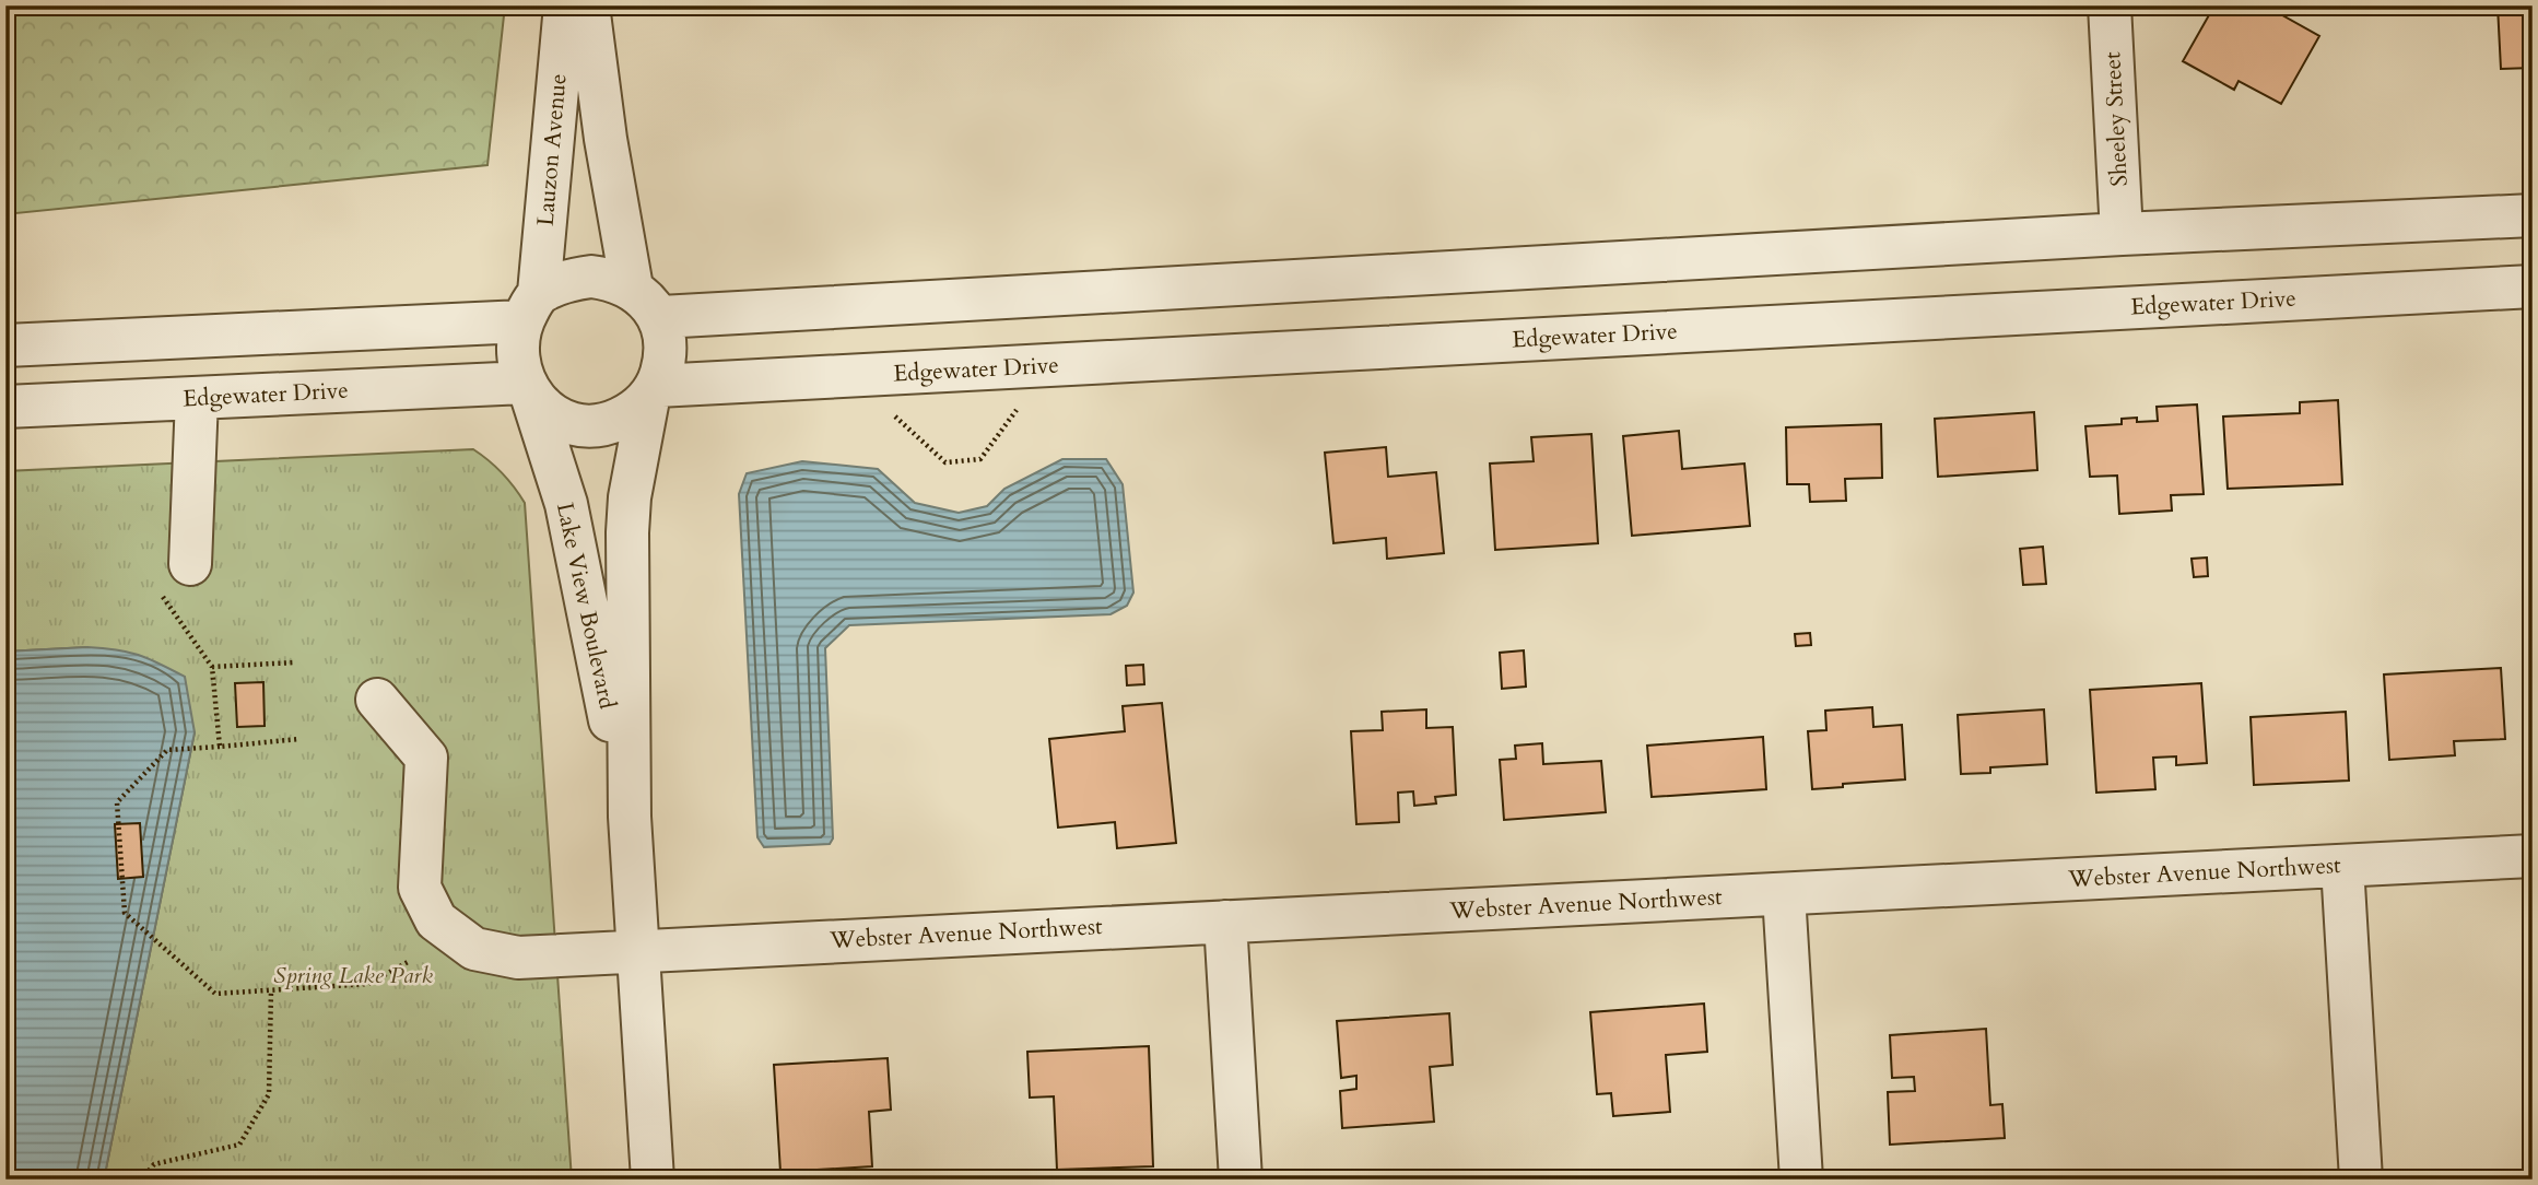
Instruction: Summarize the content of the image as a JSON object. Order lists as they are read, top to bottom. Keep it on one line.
{"streets":{"street":["Sheeley Street","Lauzon Avenue","Edgewater Drive","Lake View Boulevard","Webster Avenue Northwest"]},"crossings":[["Lauzon Avenue","Edgewater Drive"],["Lauzon Avenue","Lake View Boulevard"],["Edgewater Drive","Lake View Boulevard"],["Lake View Boulevard","Webster Avenue Northwest"]],"parks":["Spring Lake Park"]}
